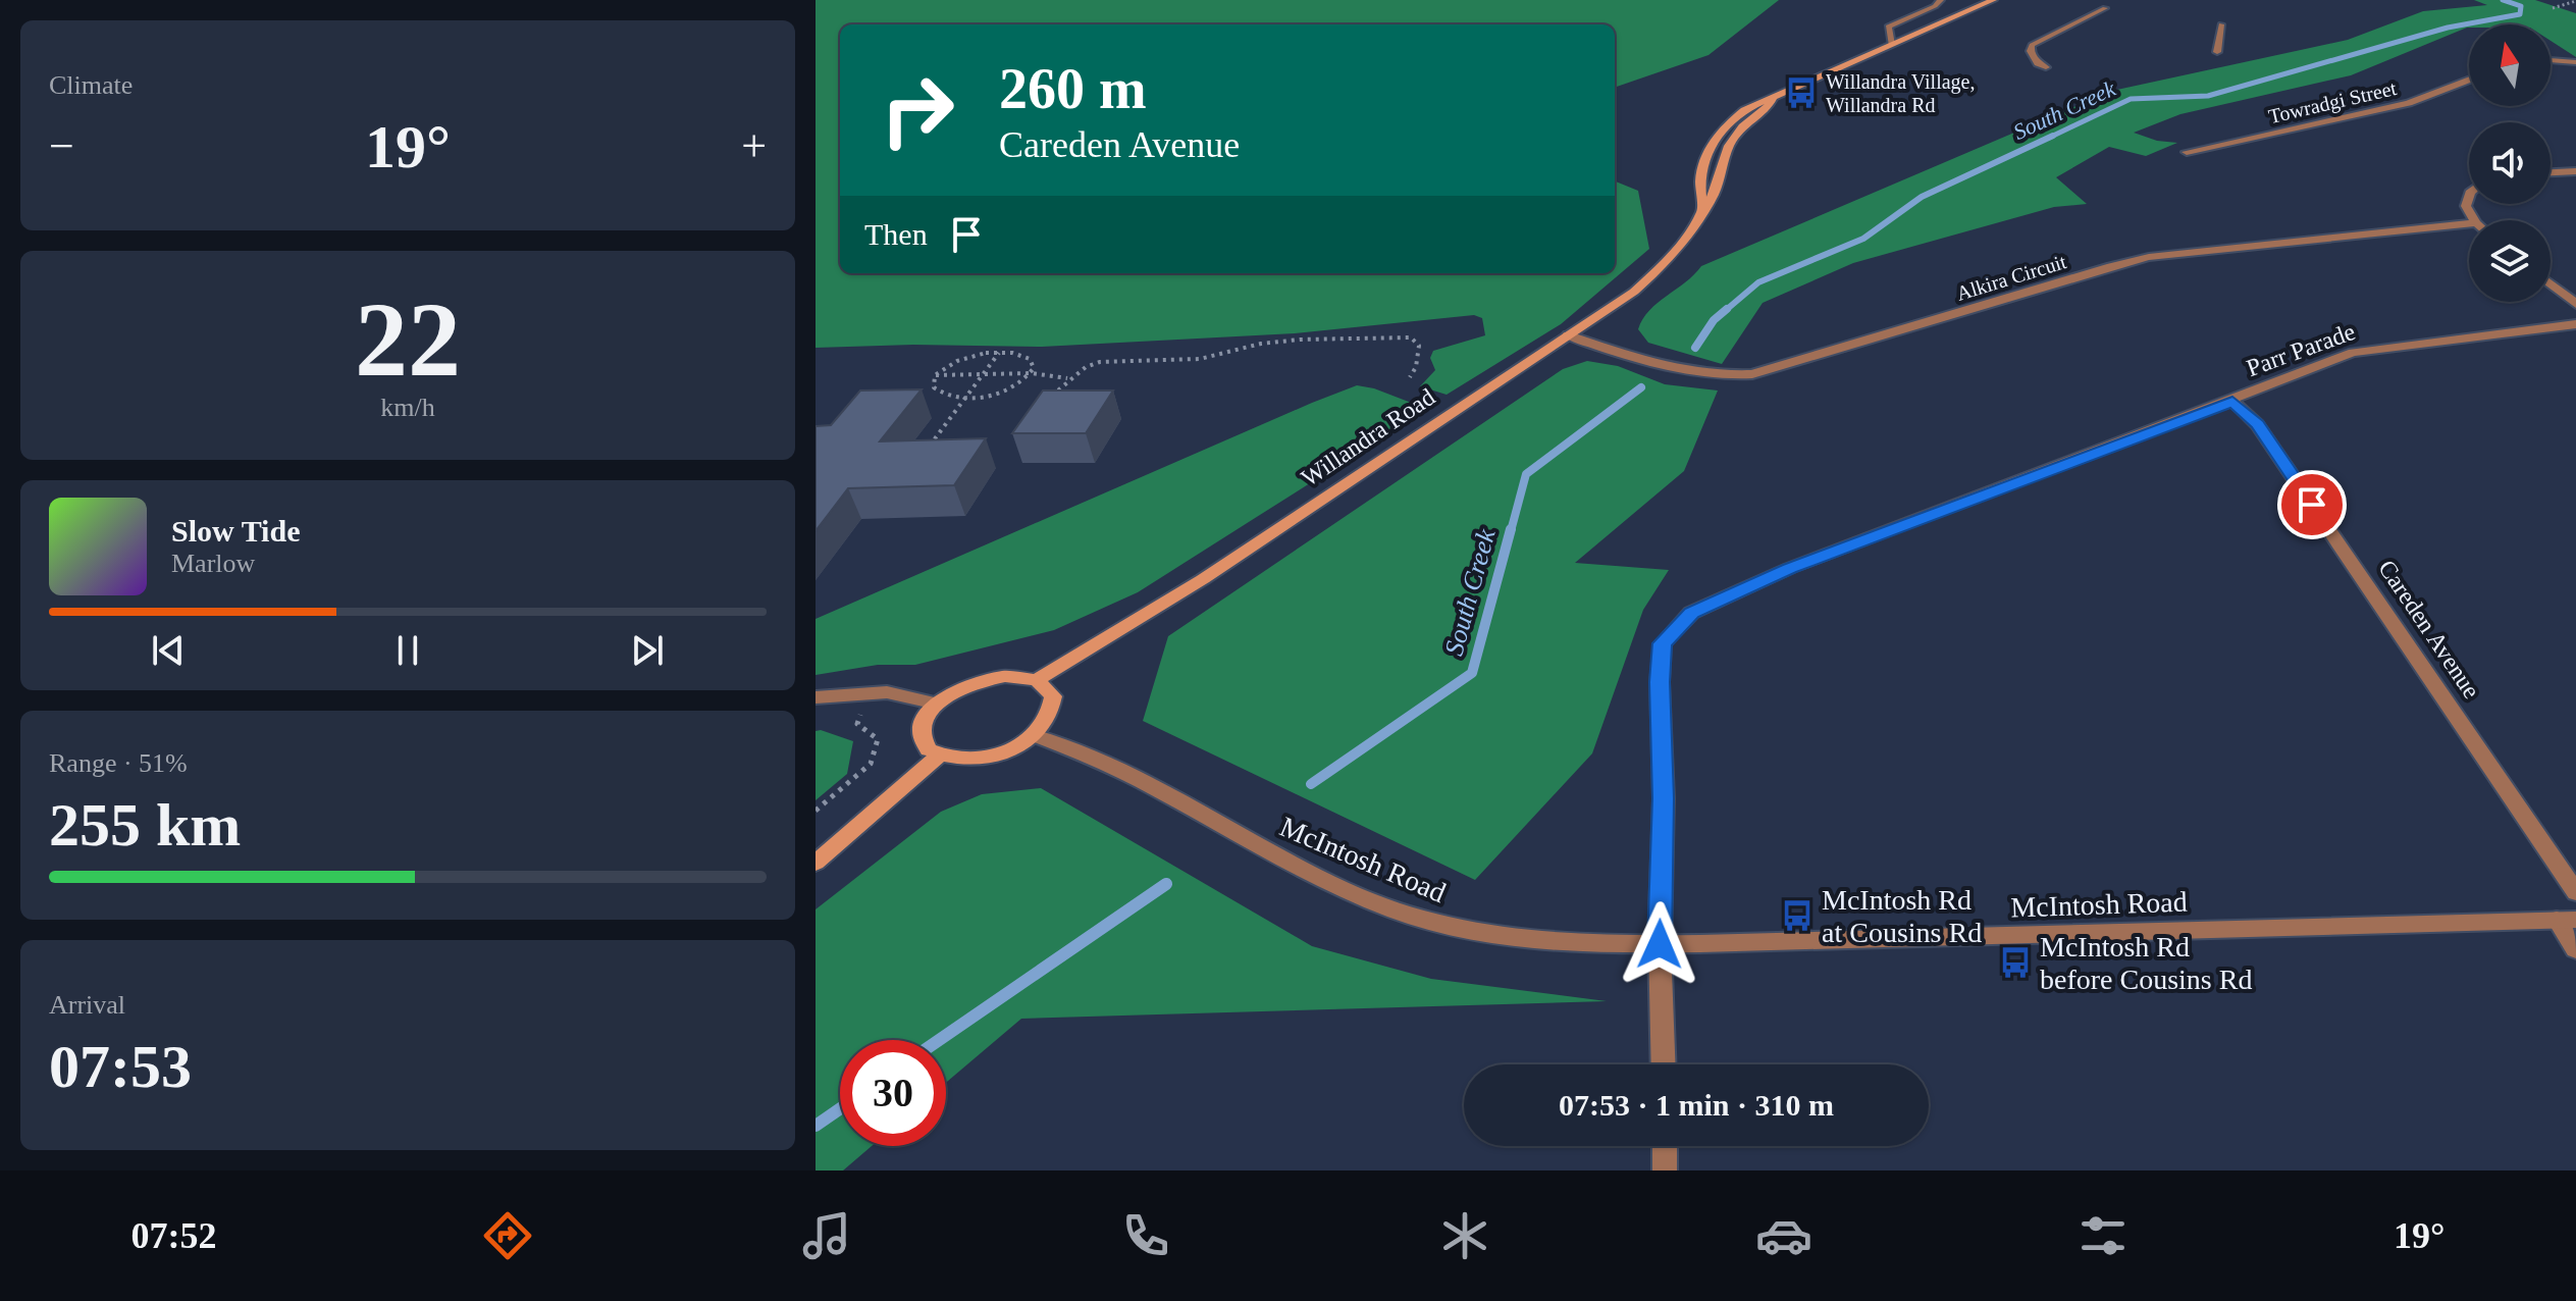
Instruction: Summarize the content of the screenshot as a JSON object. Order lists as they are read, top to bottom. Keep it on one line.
{"streets":{"main road":["Willandra Road"],"street":["Towradgi Street","Alkira Circuit","Parr Parade","Careden Avenue","McIntosh Road"]},"crossings":[["Alkira Circuit","Willandra Road"],["Parr Parade","Careden Avenue"],["Parr Parade","McIntosh Road"]],"water":["South Creek"],"places":{"bus stop":["Willandra Village, Willandra Rd","McIntosh Rd at Cousins Rd","McIntosh Rd before Cousins Rd"]},"north":"top","page":{"tile":["Climate",["22","km/h"],["Range · 51%","255 km"],["Arrival","07:53"]],"turn":["260 m","Careden Avenue"],"heat":["−","19°","+"],"then":"Then","song":["Slow Tide","Marlow"],"limit":"30","trip":"07:53 · 1 min · 310 m","tabs":["07:52","19°"]}}
